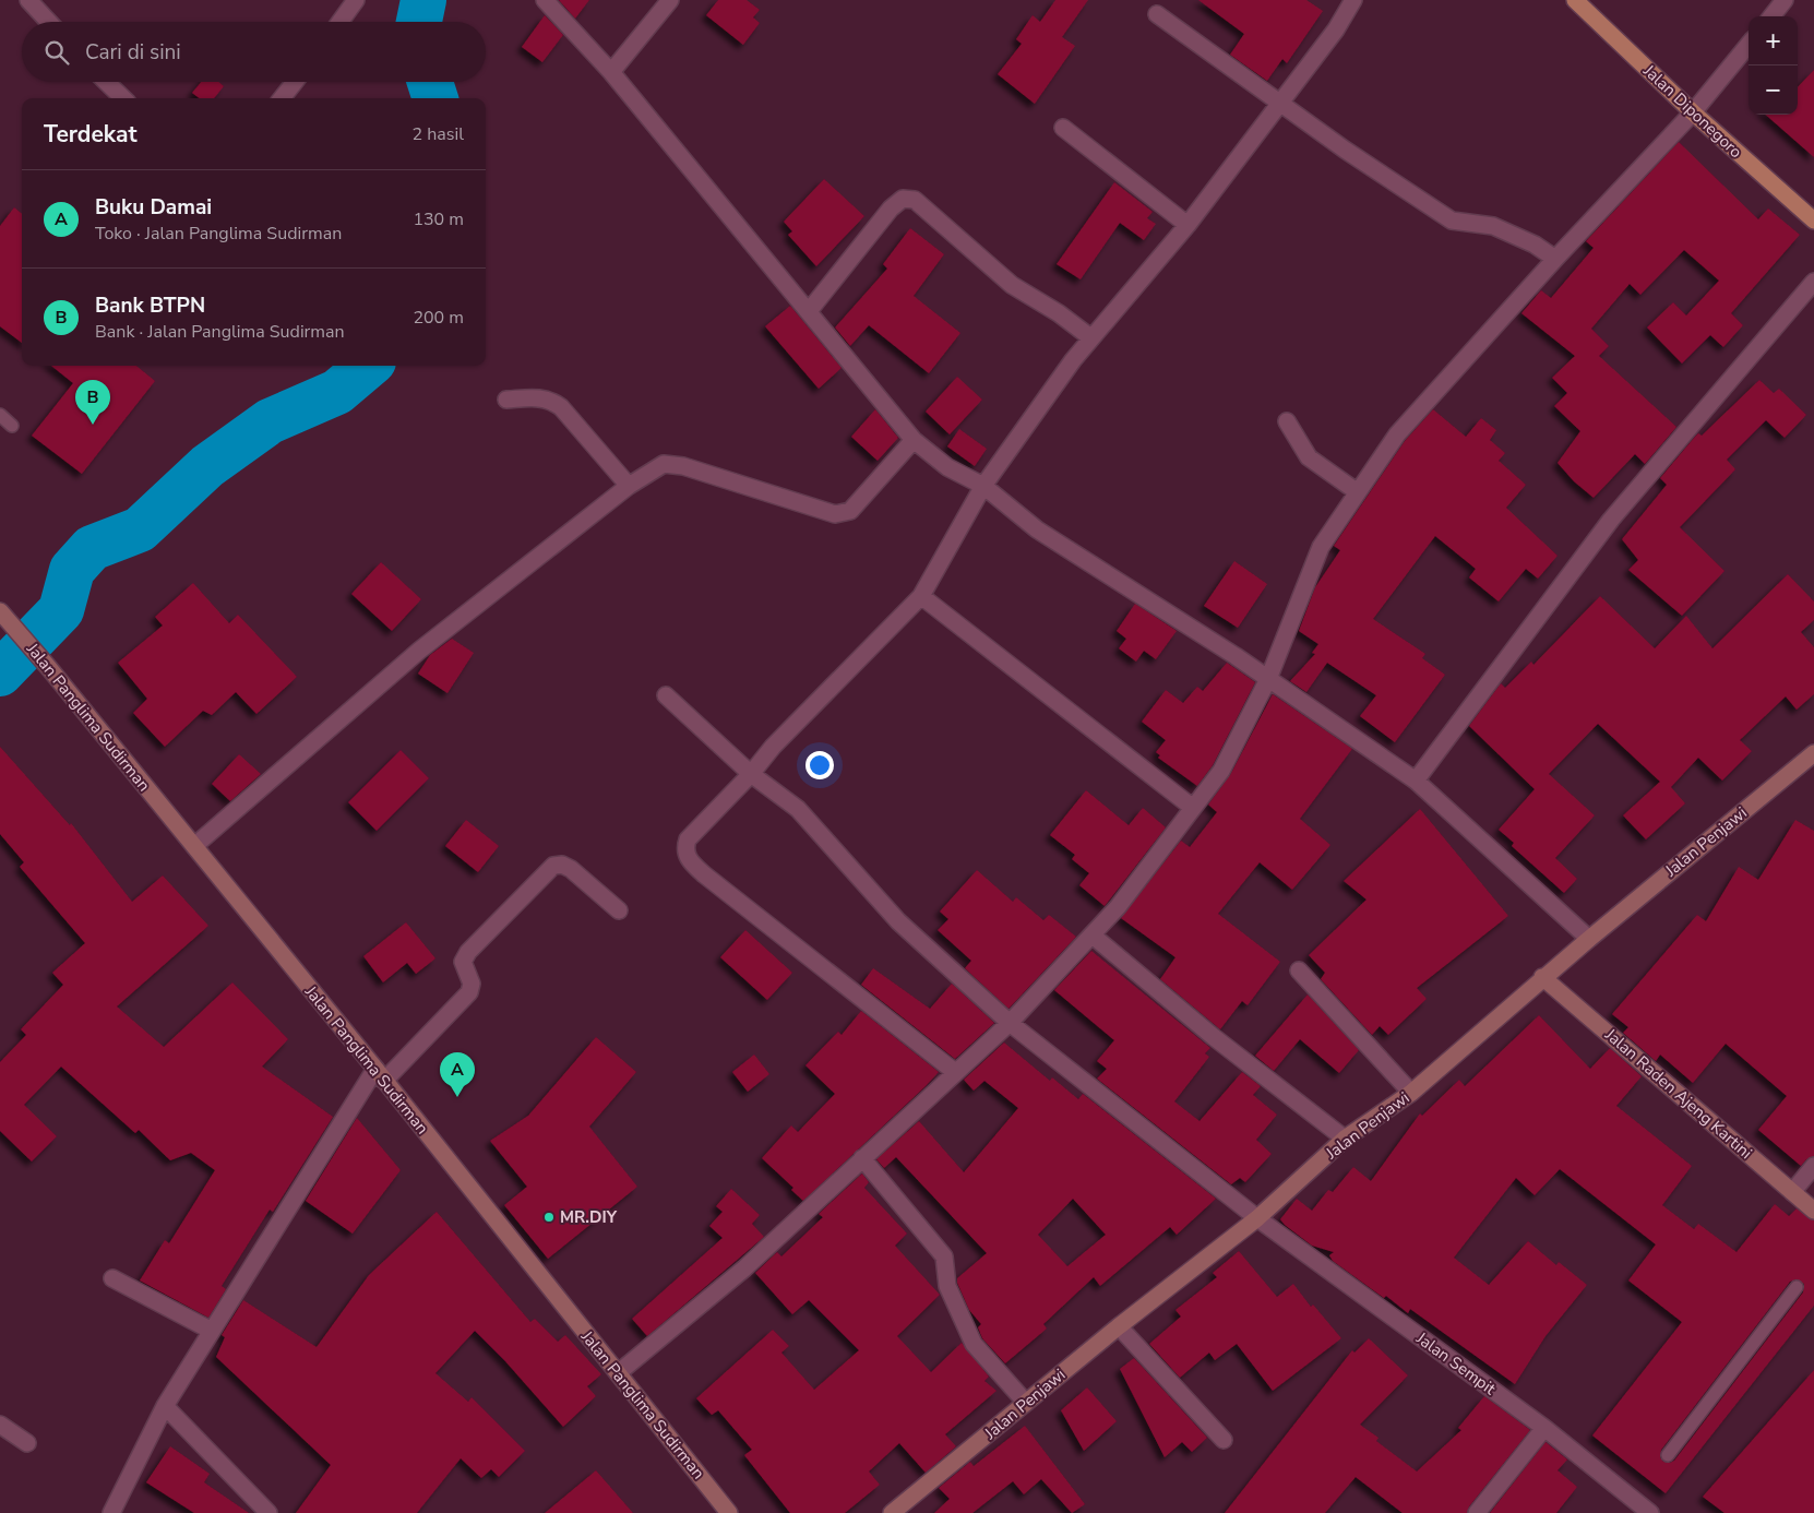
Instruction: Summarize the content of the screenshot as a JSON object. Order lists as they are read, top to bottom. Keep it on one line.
{"streets":{"main road":["Jalan Diponegoro"],"street":["Jalan Panglima Sudirman","Jalan Penjawi","Jalan Raden Ajeng Kartini","Jalan Sempit"]},"crossings":[["Jalan Penjawi","Jalan Raden Ajeng Kartini"],["Jalan Penjawi","Jalan Sempit"]],"places":["MR.DIY"],"page":{"map_buttons":["+","−"],"search":"Cari di sini","heading":["Terdekat","2 hasil"],"list":[{"mark":"A","name":"Buku Damai","note":"Toko · Jalan Panglima Sudirman","value":"130 m"},{"mark":"B","name":"Bank BTPN","note":"Bank · Jalan Panglima Sudirman","value":"200 m"}],"pins":["B","A"]}}
